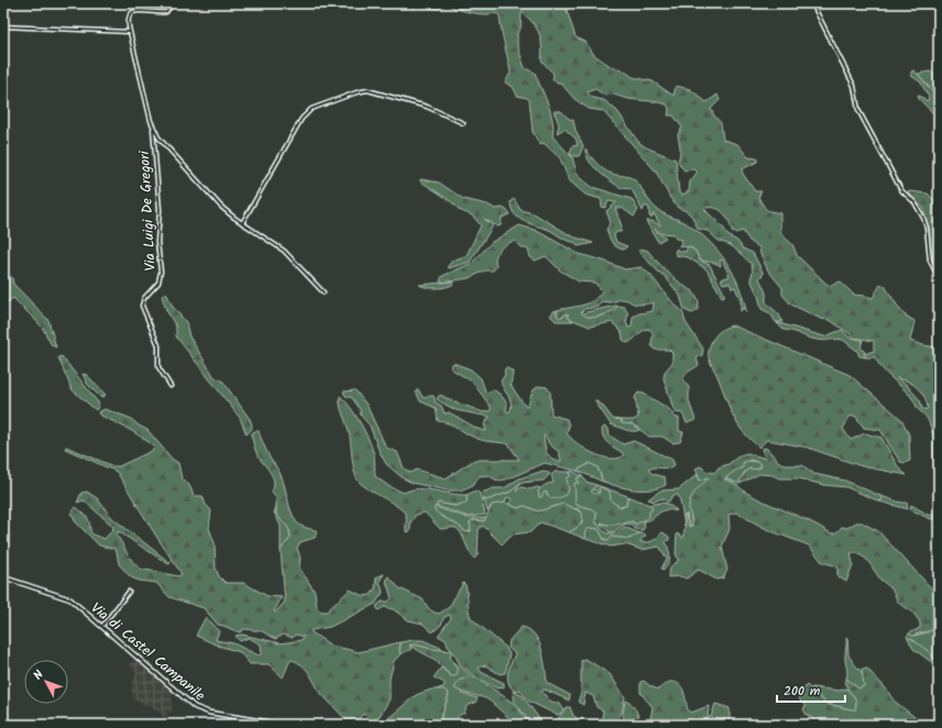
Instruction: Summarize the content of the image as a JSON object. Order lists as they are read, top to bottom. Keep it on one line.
{"streets":{"street":["Via Luigi De Gregori","Via di Castel Campanile"]},"scale_bar":"200 m","north":"top left"}
